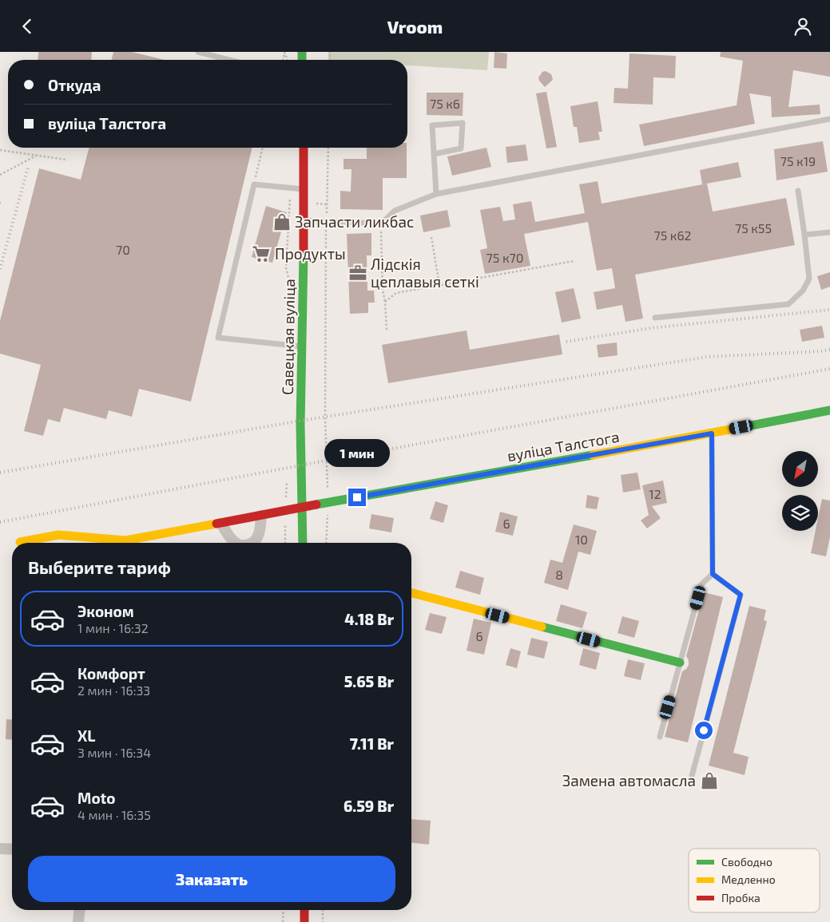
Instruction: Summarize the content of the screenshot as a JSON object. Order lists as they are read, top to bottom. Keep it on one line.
{"streets":{"main road":["Савецкая вуліца","вуліца Талстога"]},"crossings":[["Савецкая вуліца","вуліца Талстога"]],"places":{"shop":["Запчасти ликбас","Замена автомасла"],"supermarket":["Продукты"],"office":["Лідскія цеплавыя сеткі"]},"house_numbers":["75 к6","75 к19","75 к55","75 к62","70","75 к70","12","6","10","8","6"],"legend":["Свободно","Медленно","Пробка"],"north":"bottom left","page":{"header":"Vroom","banner":["Откуда","вуліца Талстога"],"bubble":"1 мин","heading":"Выберите тариф","list":[{"name":"Эконом","note":"1 мин · 16:32","value":"4.18 Br"},{"name":"Комфорт","note":"2 мин · 16:33","value":"5.65 Br"},{"name":"XL","note":"3 мин · 16:34","value":"7.11 Br"},{"name":"Moto","note":"4 мин · 16:35","value":"6.59 Br"}],"buttons":"Заказать"}}
